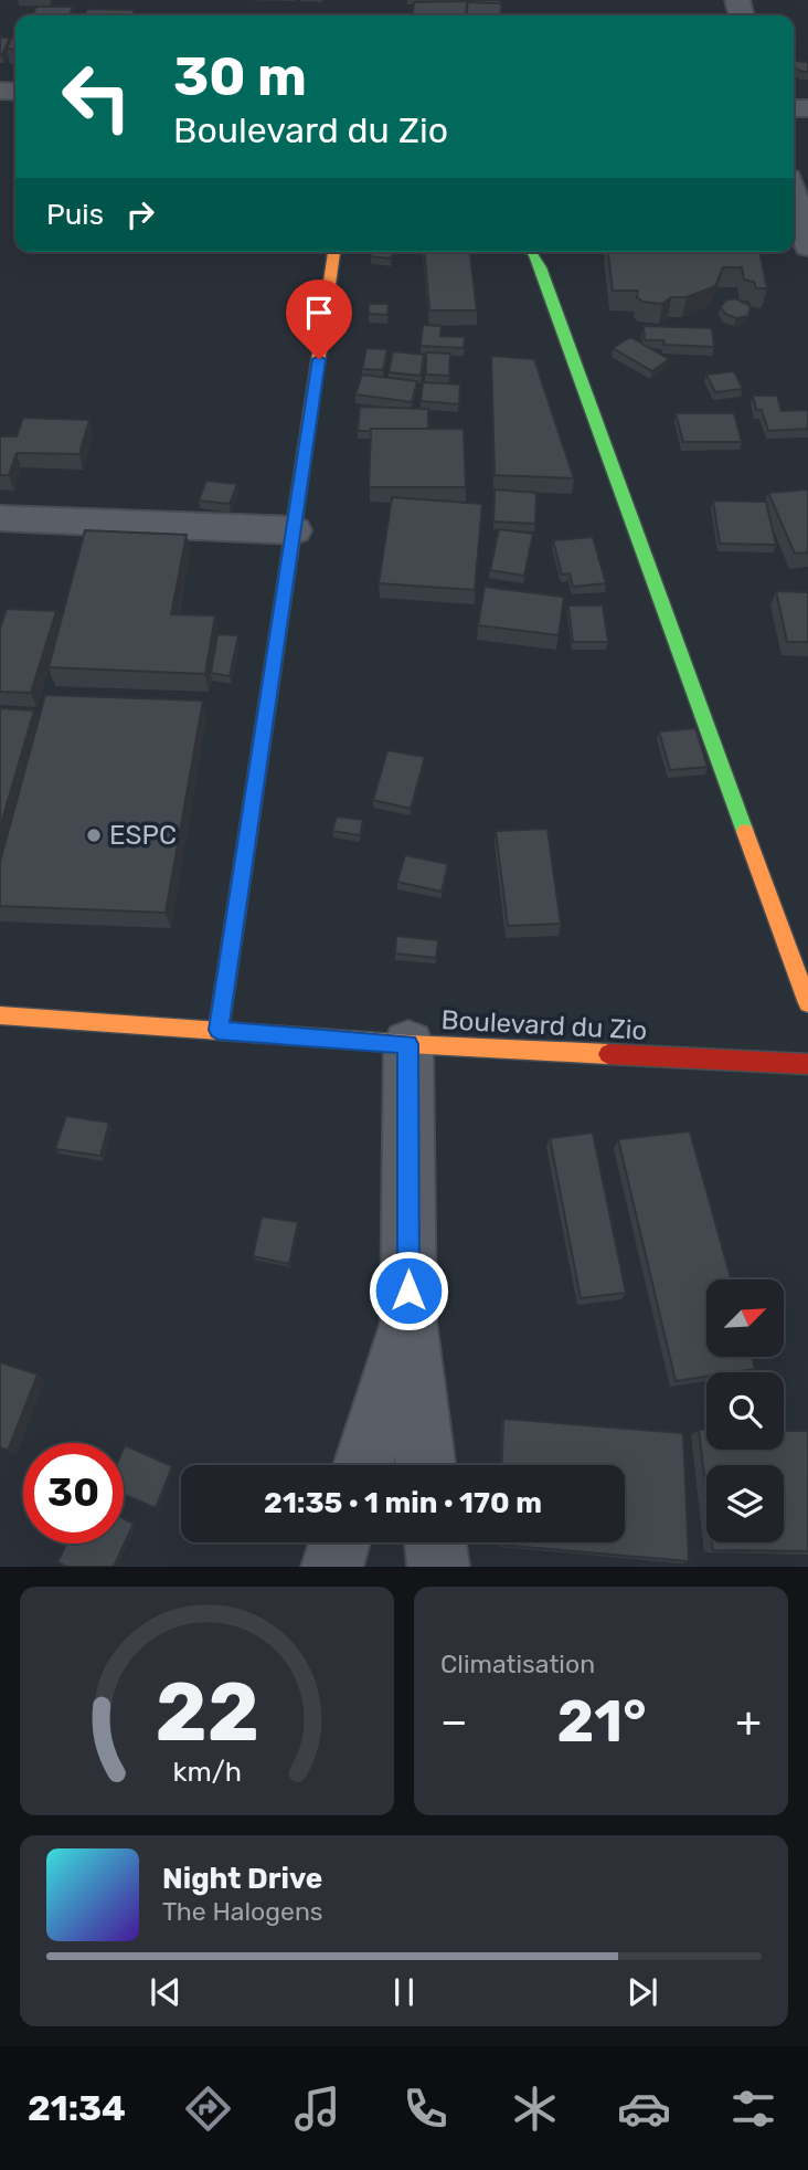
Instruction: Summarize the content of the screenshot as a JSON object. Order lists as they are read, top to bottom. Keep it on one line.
{"streets":{"street":["Boulevard du Zio"]},"places":["ESPC"],"north":"top right","page":{"turn":["30 m","Boulevard du Zio"],"then":"Puis","limit":"30","trip":"21:35 · 1 min · 170 m","tile":"Climatisation","heat":["−","21°","+"],"song":["Night Drive","The Halogens"],"tabs":"21:34","gauge":["22","km/h"]}}
